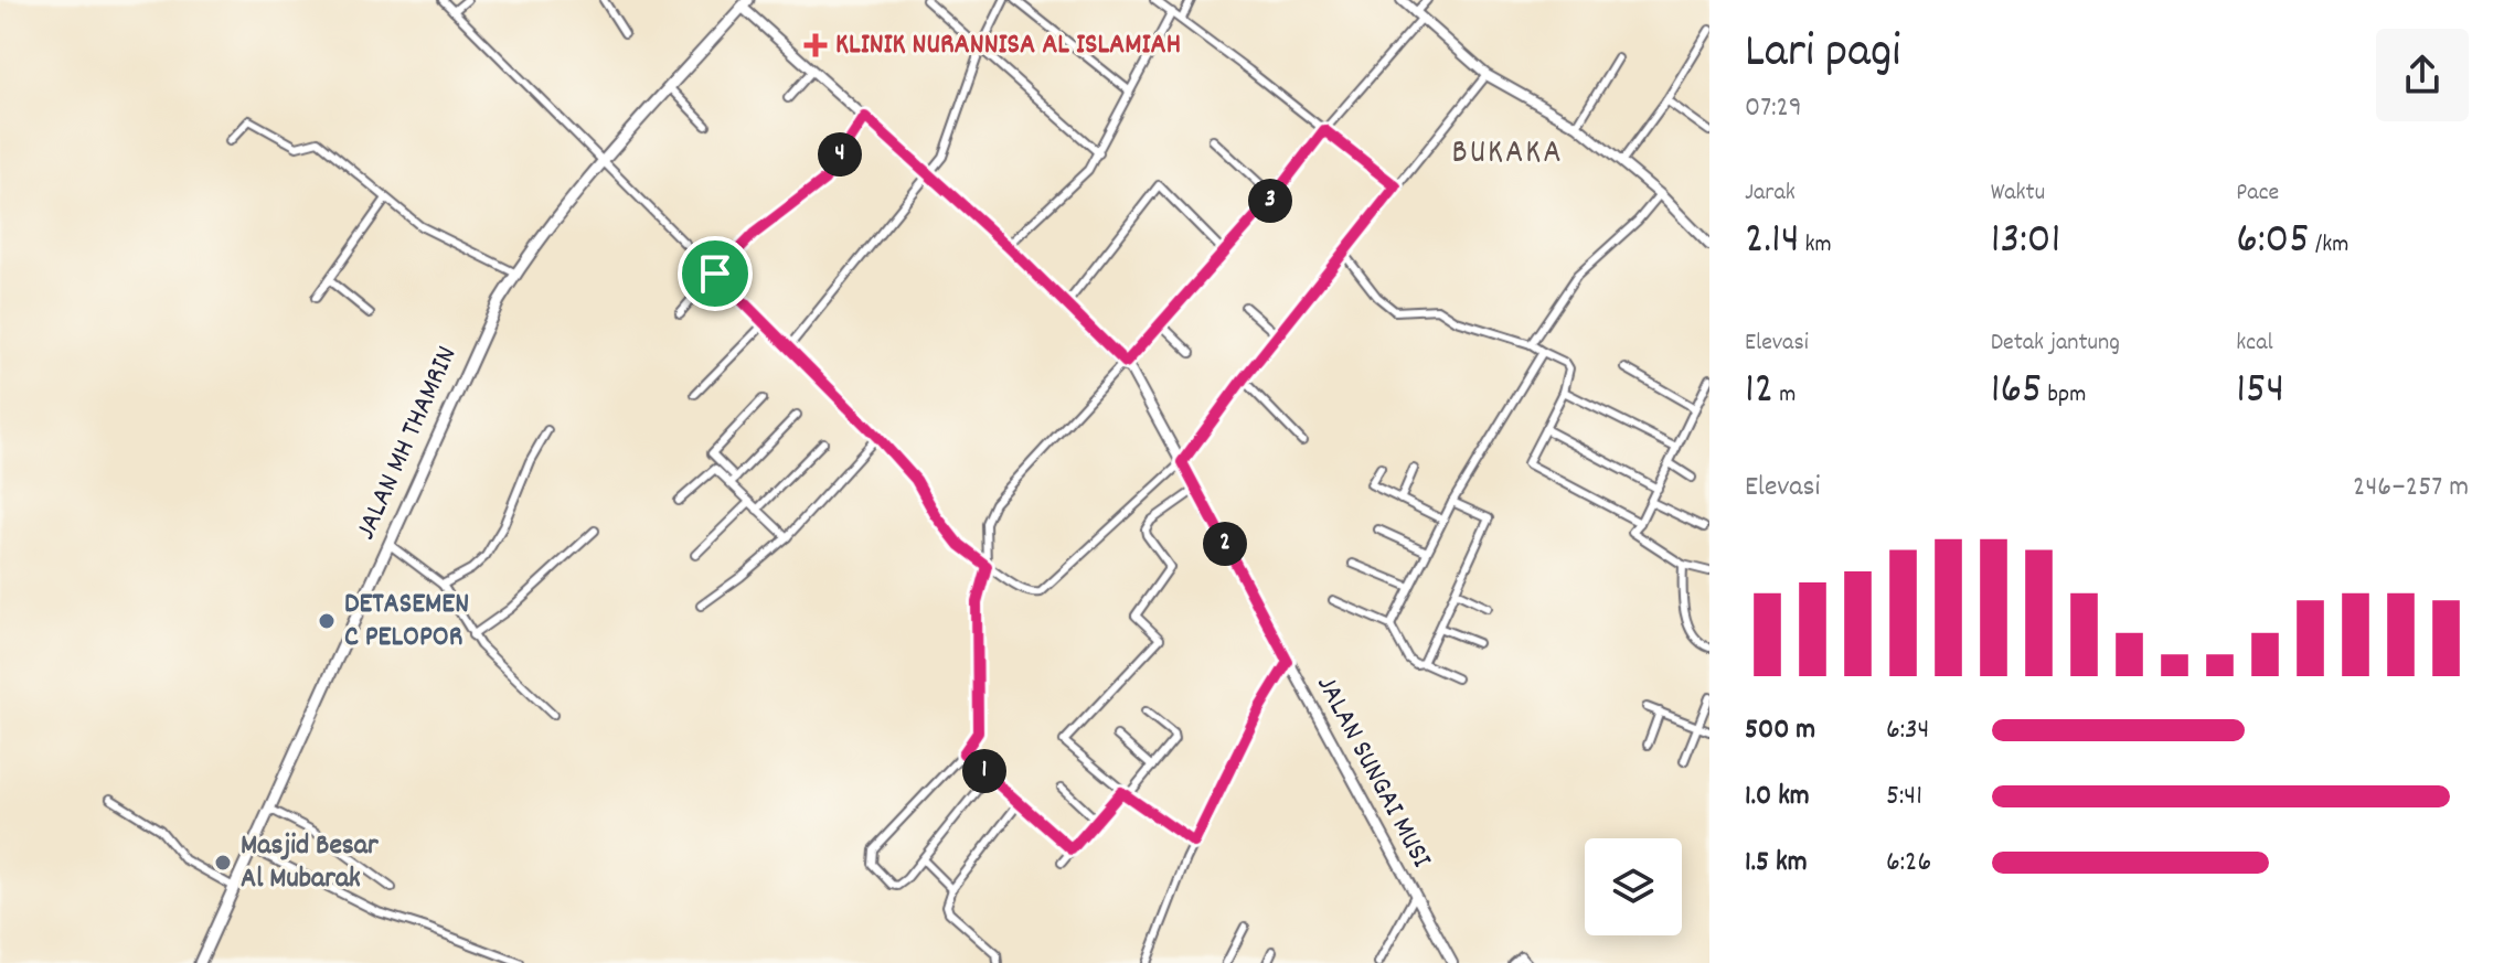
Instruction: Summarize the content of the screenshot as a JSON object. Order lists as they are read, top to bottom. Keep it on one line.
{"streets":{"main road":["JALAN MH THAMRIN"],"street":["JALAN SUNGAI MUSI"]},"crossings":[["JALAN MH THAMRIN","JALAN SUNGAI MUSI"]],"districts":["BUKAKA"],"places":{"health":["KLINIK NURANNISA AL ISLAMIAH"],"other":["DETASEMEN C PELOPOR","Masjid Besar Al Mubarak"]},"page":{"heading":["Lari pagi","07:29"],"pins":["4","3","2","1"],"stats":[["Jarak","2.14 km"],["Waktu","13:01"],["Pace","6:05 /km"],["Elevasi","12 m"],["Detak jantung","165 bpm"],["kcal","154"]],"chart":["Elevasi","246–257 m"],"list":[{"name":"500 m","note":"6:34"},{"name":"1.0 km","note":"5:41"},{"name":"1.5 km","note":"6:26"}]}}
